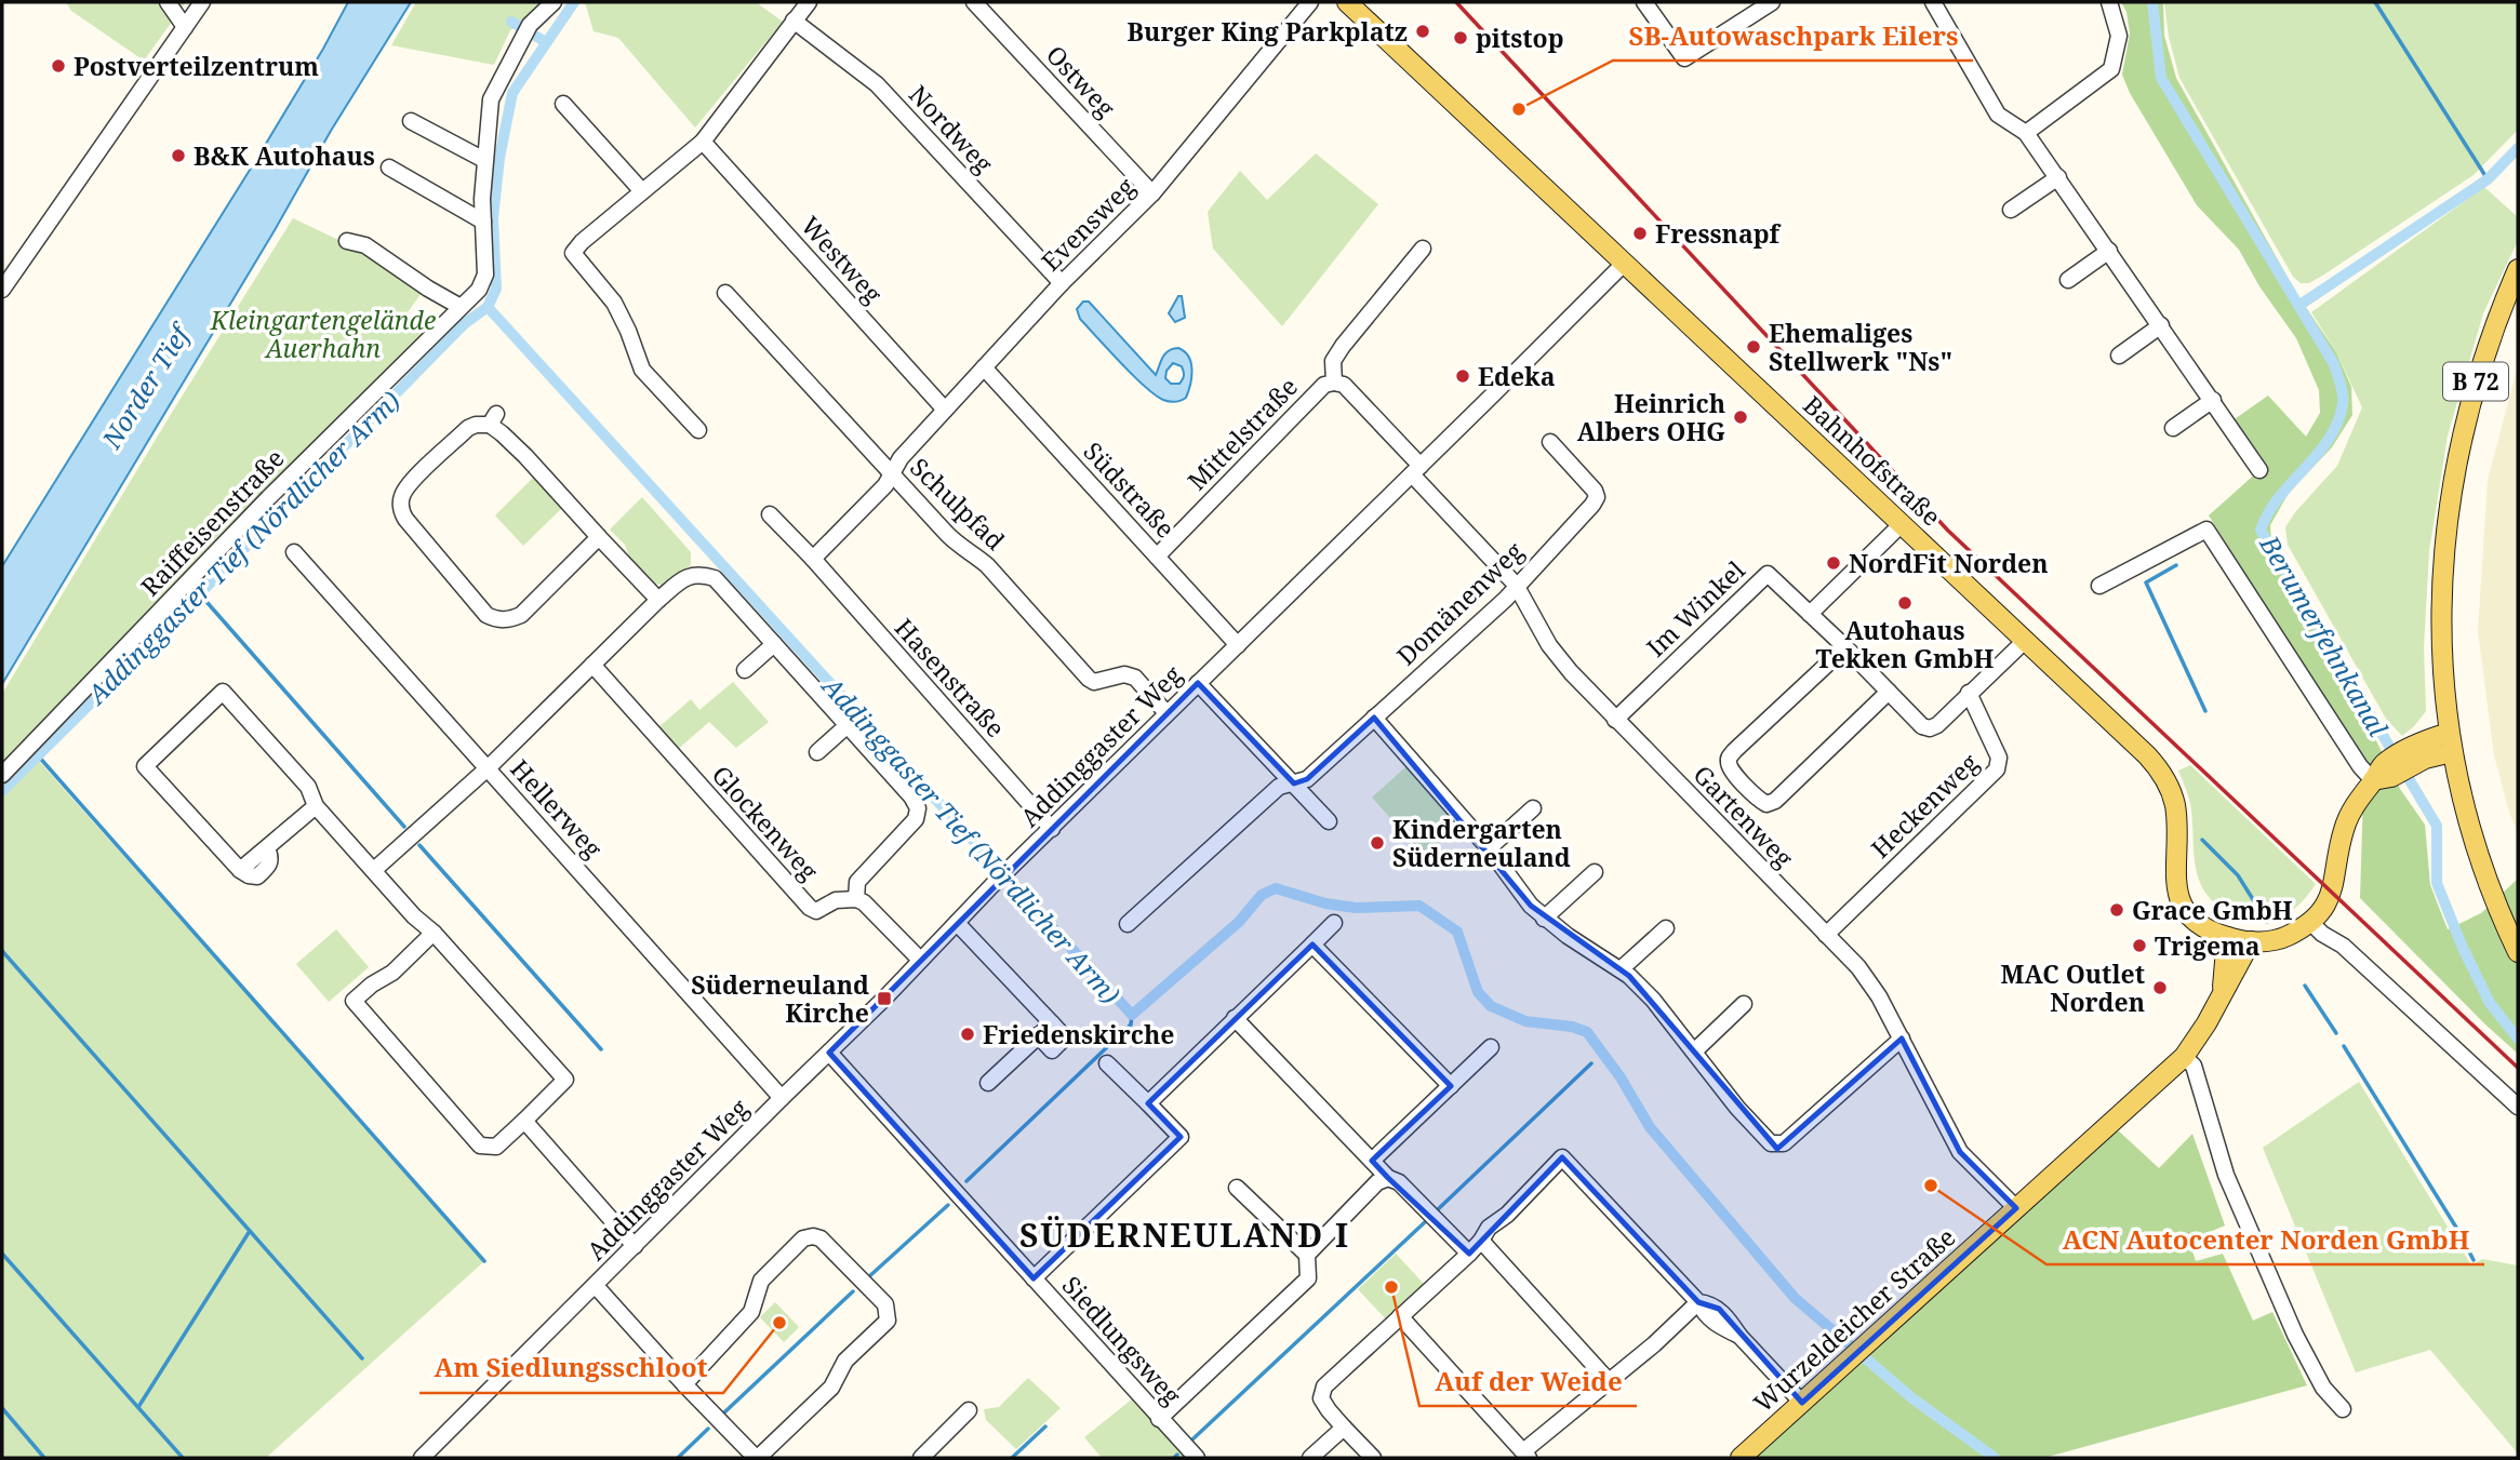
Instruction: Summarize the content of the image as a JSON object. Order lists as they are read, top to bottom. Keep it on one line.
{"streets":{"main road":["B 72","Bahnhofstraße","Wurzeldeicher Straße"],"street":["Ostweg","Nordweg","Evensweg","Westweg","Mittelstraße","Südstraße","Schulpfad","Raiffeisenstraße","Domänenweg","Im Winkel","Hasenstraße","Addinggaster Weg","Heckenweg","Hellerweg","Gartenweg","Glockenweg","Siedlungsweg"]},"crossings":[["Ostweg","Evensweg"],["Nordweg","Evensweg"],["Evensweg","Westweg"],["Evensweg","Südstraße"],["Evensweg","Schulpfad"],["Mittelstraße","Südstraße"],["Mittelstraße","Addinggaster Weg"],["Mittelstraße","Gartenweg"],["Bahnhofstraße","Addinggaster Weg"],["Bahnhofstraße","Wurzeldeicher Straße"],["Südstraße","Addinggaster Weg"],["Schulpfad","Addinggaster Weg"],["Domänenweg","Gartenweg"],["Im Winkel","Gartenweg"],["Hasenstraße","Addinggaster Weg"],["Addinggaster Weg","Hellerweg"],["Addinggaster Weg","Gartenweg"],["Addinggaster Weg","Siedlungsweg"],["Heckenweg","Gartenweg"],["Gartenweg","Wurzeldeicher Straße"]],"districts":["SÜDERNEULAND I"],"water":["Norder Tief","Addinggaster Tief (Nördlicher Arm)","Berumerfehnkanal"],"parks":["Kleingartengelände Auerhahn"],"places":{"other":["Burger King Parkplatz","pitstop","Postverteilzentrum","SB-Autowaschpark Eilers","B&K Autohaus","Fressnapf","Ehemaliges Stellwerk \"Ns\"","Edeka","Heinrich Albers OHG","NordFit Norden","Autohaus Tekken GmbH","Kindergarten Süderneuland","Grace GmbH","Trigema","MAC Outlet Norden","Friedenskirche","ACN Autocenter Norden GmbH","Auf der Weide","Am Siedlungsschloot"],"transit":["Süderneuland Kirche"]}}
